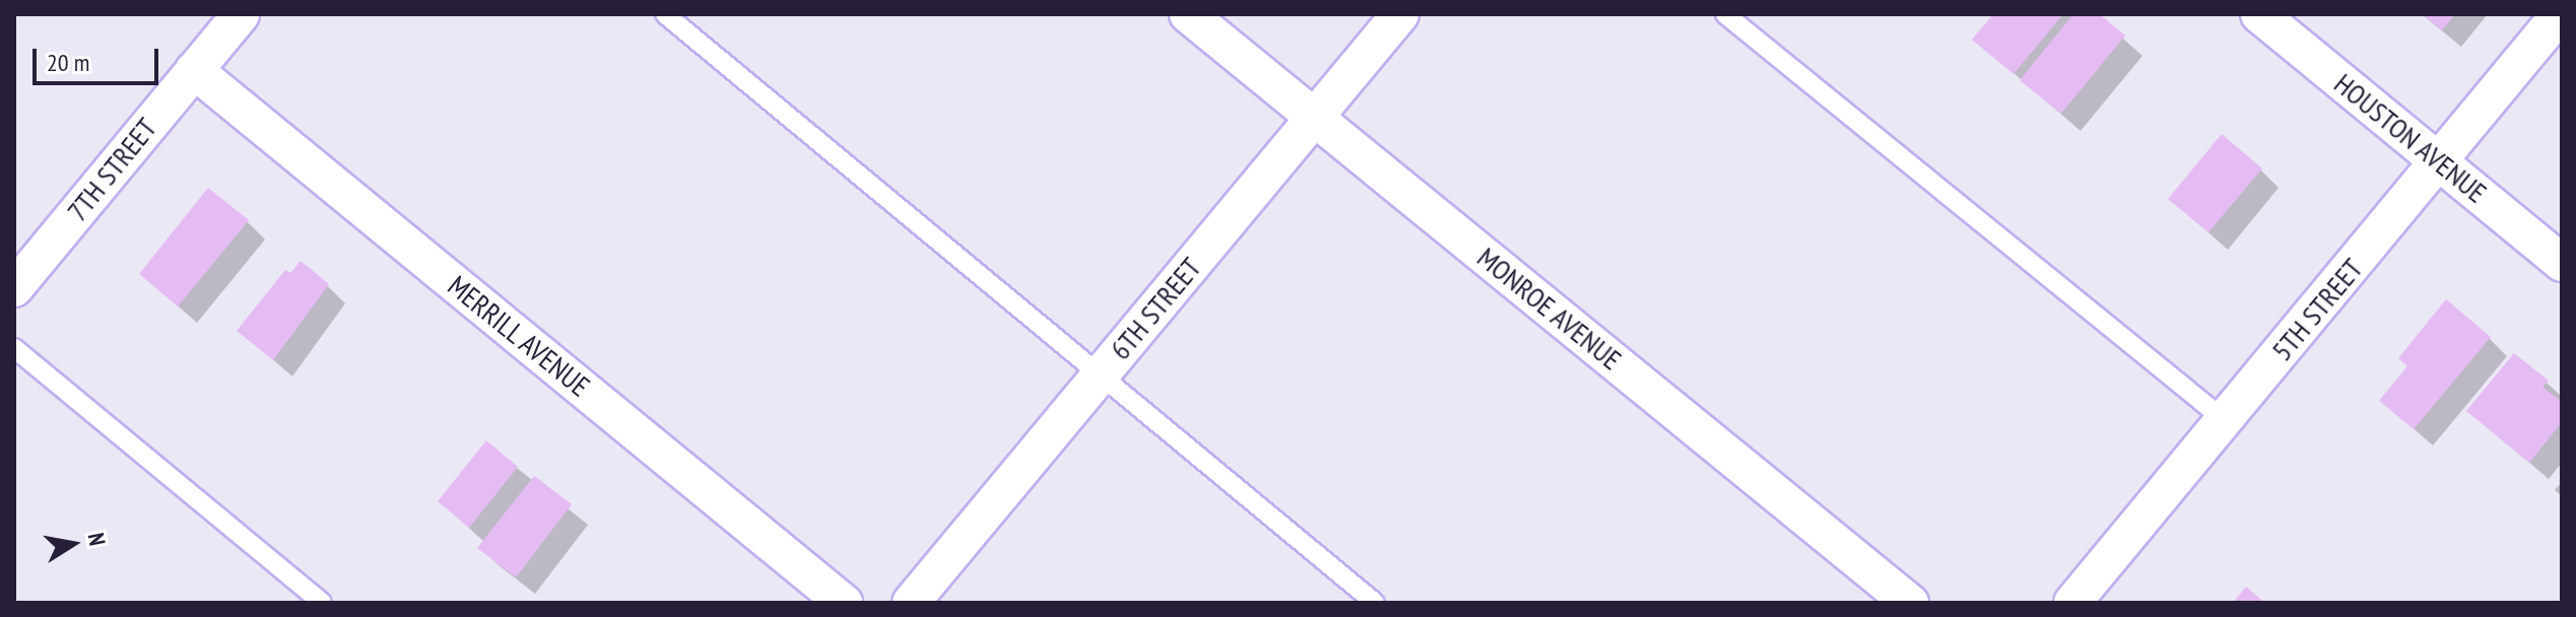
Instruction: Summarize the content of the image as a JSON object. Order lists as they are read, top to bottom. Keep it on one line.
{"streets":{"street":["HOUSTON AVENUE","7TH STREET","6TH STREET","MONROE AVENUE","5TH STREET","MERRILL AVENUE"]},"crossings":[["HOUSTON AVENUE","5TH STREET"],["7TH STREET","MERRILL AVENUE"],["6TH STREET","MONROE AVENUE"]],"scale_bar":"20 m","north":"right"}
